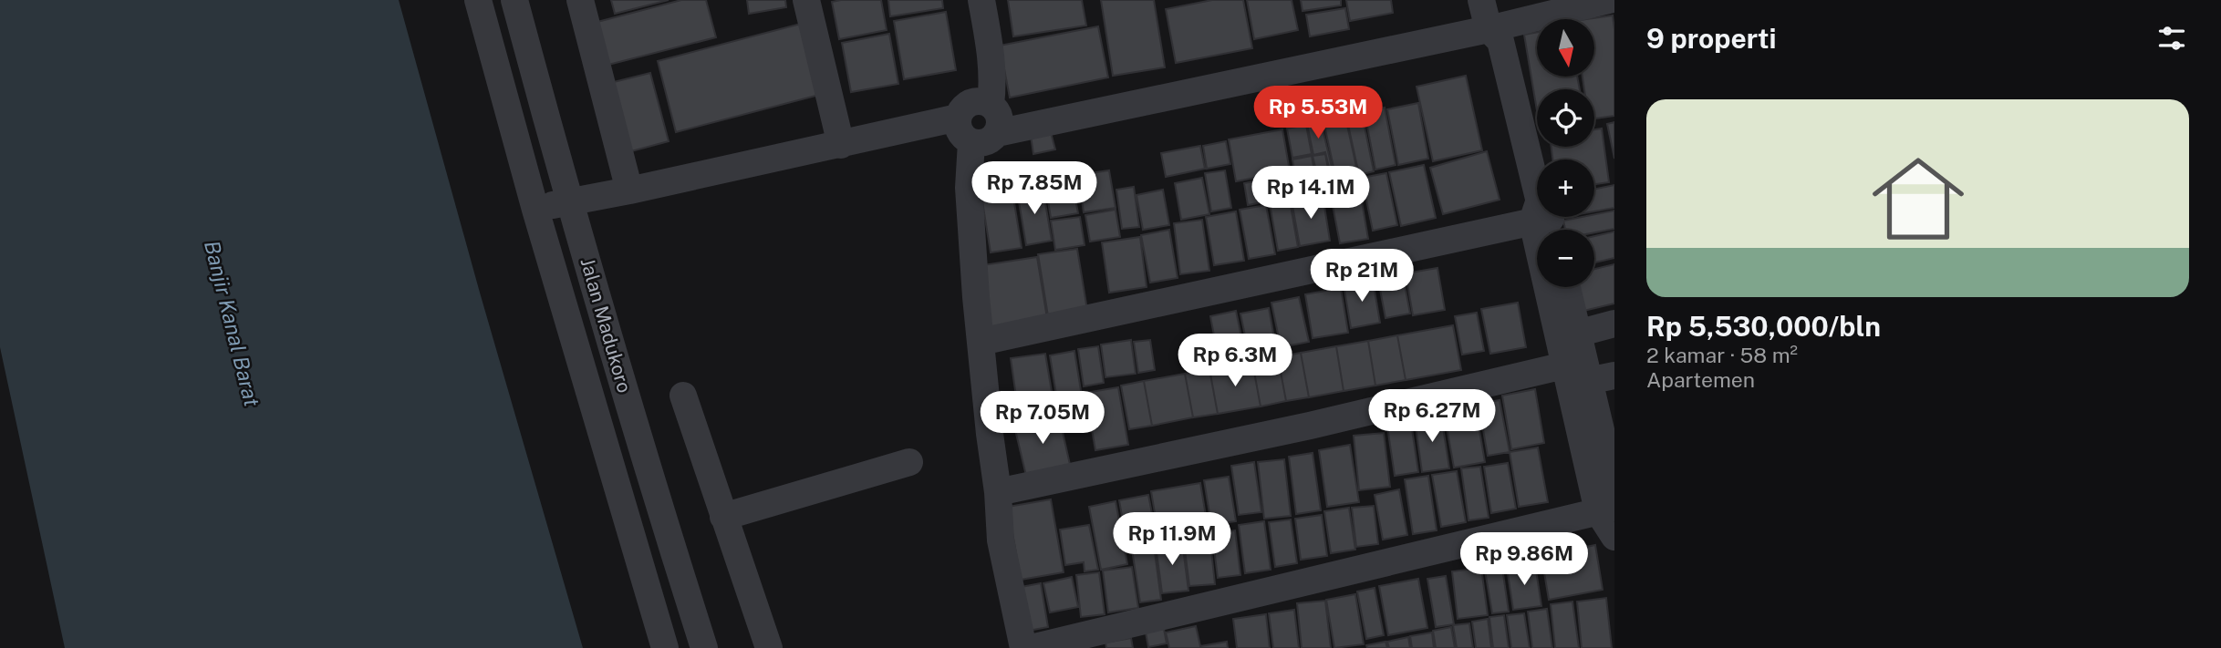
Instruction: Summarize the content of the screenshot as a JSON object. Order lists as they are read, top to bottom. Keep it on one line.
{"streets":{"street":["Jalan Madukoro"]},"water":["Banjir Kanal Barat"],"north":"bottom","page":{"heading":"9 properti","map_buttons":["+","−"],"list":[{"name":"Rp 5,530,000/bln","note":"2 kamar · 58 m² · Apartemen"}],"price":["Rp 5.53M","Rp 7.85M","Rp 14.1M","Rp 21M","Rp 6.3M","Rp 6.27M","Rp 7.05M","Rp 11.9M","Rp 9.86M"]}}
